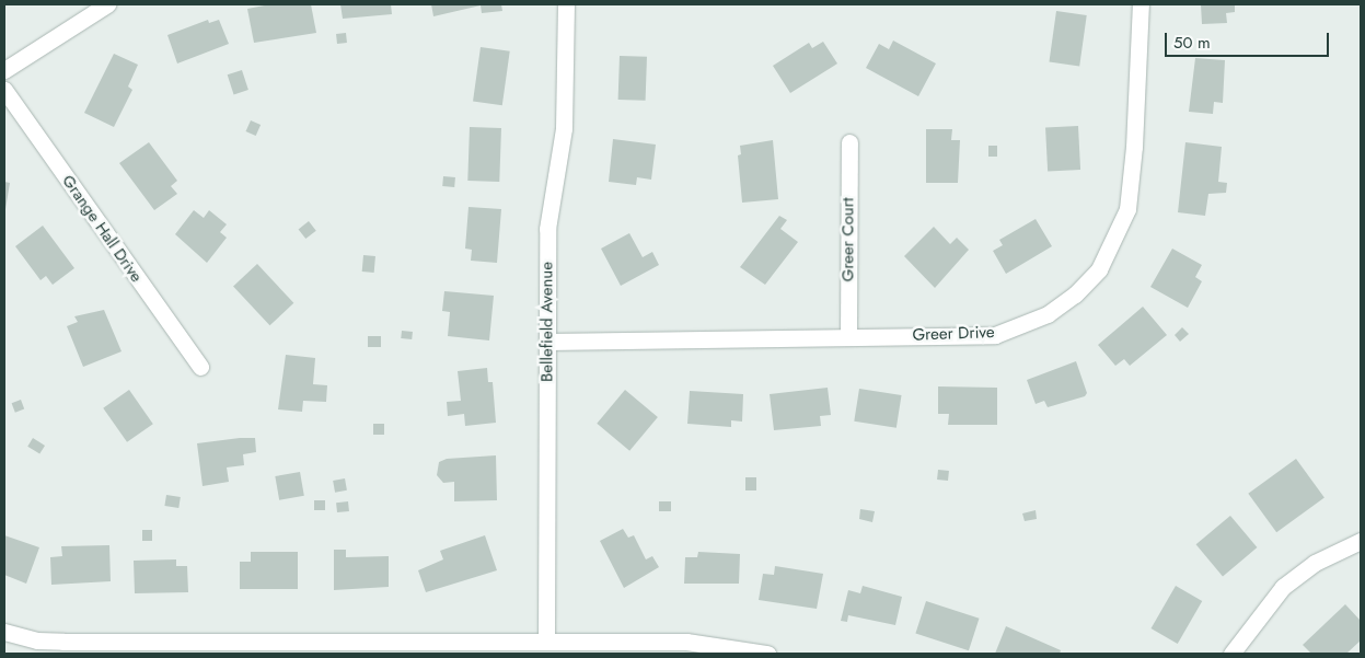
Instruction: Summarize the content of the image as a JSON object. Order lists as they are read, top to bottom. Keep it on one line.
{"streets":{"street":["Grange Hall Drive","Greer Court","Bellefield Avenue","Greer Drive"]},"crossings":[["Greer Court","Greer Drive"],["Bellefield Avenue","Greer Drive"]],"scale_bar":"50 m"}
